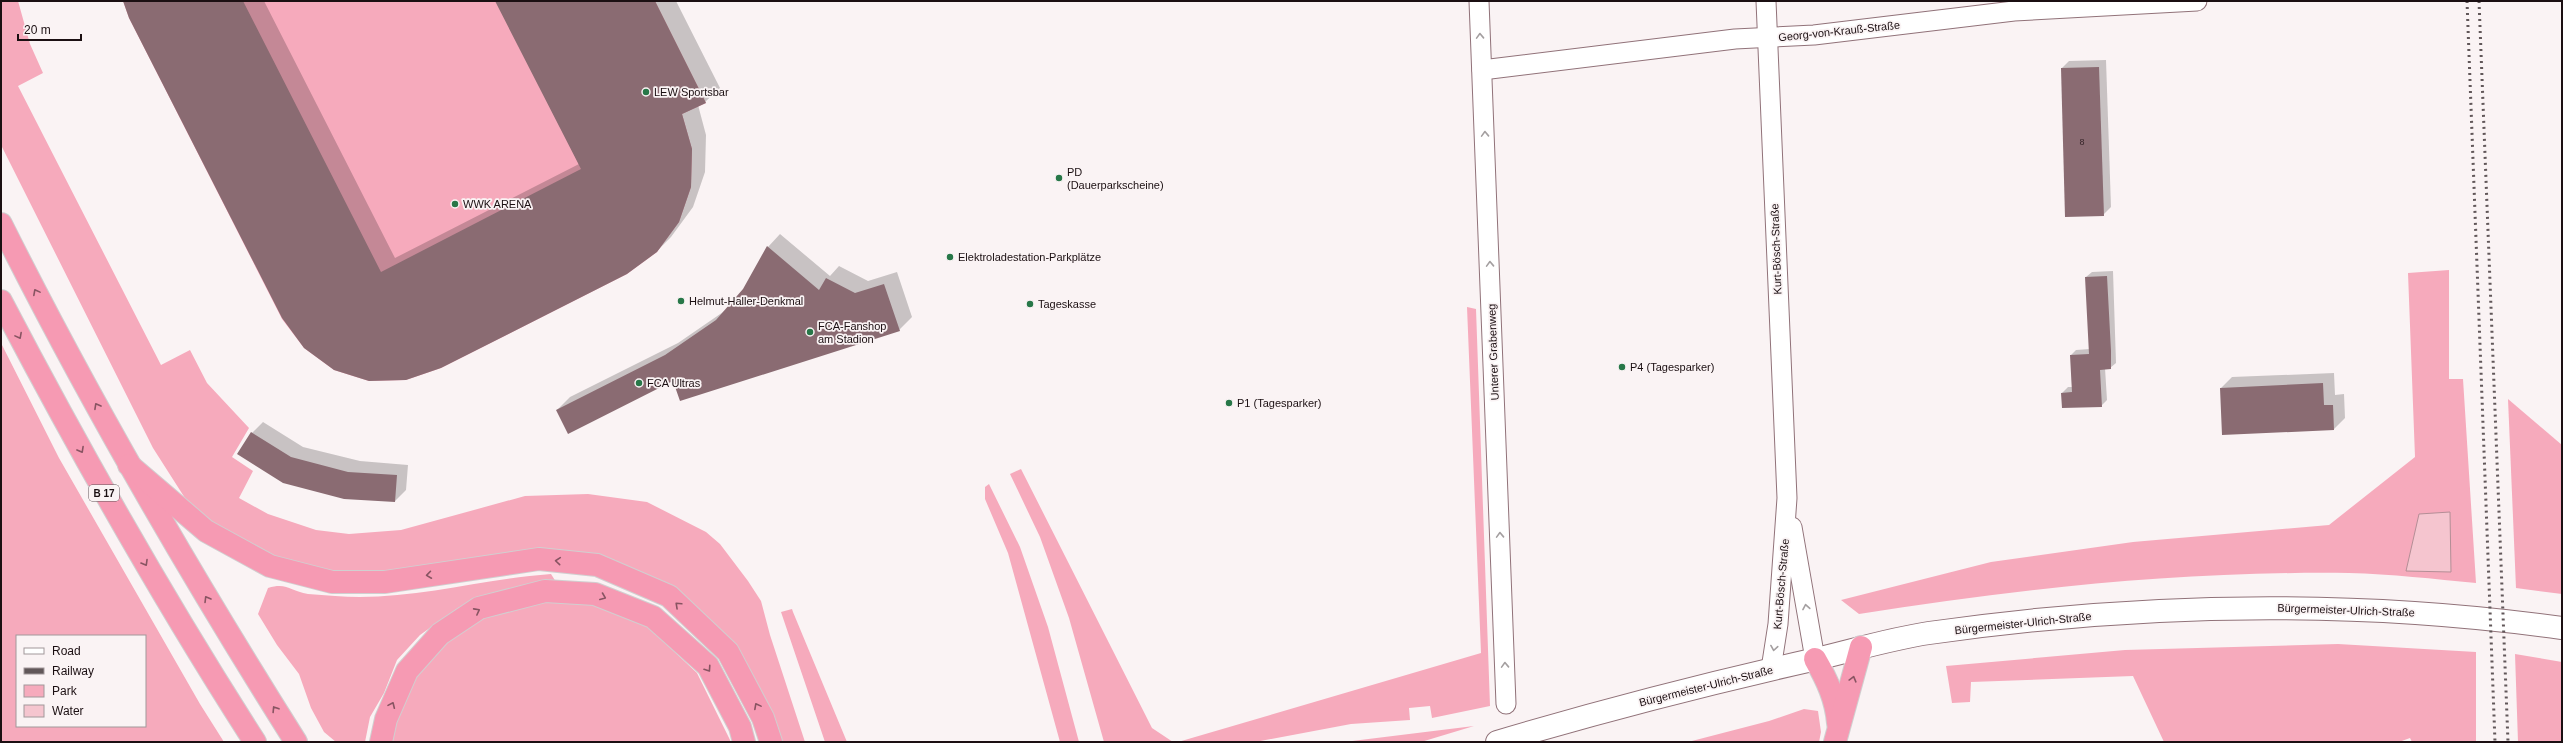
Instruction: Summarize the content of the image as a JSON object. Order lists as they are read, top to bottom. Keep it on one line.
{"streets":{"highway":["B 17"],"main road":["Bürgermeister-Ulrich-Straße"],"street":["Georg-von-Krauß-Straße","Kurt-Bösch-Straße","Unterer Grabenweg"]},"crossings":[["Georg-von-Krauß-Straße","Kurt-Bösch-Straße"],["Georg-von-Krauß-Straße","Unterer Grabenweg"],["Kurt-Bösch-Straße","Bürgermeister-Ulrich-Straße"]],"one_way":["Unterer Grabenweg"],"places":["LEW Sportsbar","PD (Dauerparkscheine)","WWK ARENA","Elektroladestation-Parkplätze","Helmut-Haller-Denkmal","Tageskasse","FCA-Fanshop am Stadion","P4 (Tagesparker)","FCA Ultras","P1 (Tagesparker)"],"house_numbers":["8"],"legend":["Road","Railway","Park","Water"],"scale_bar":"20 m"}
